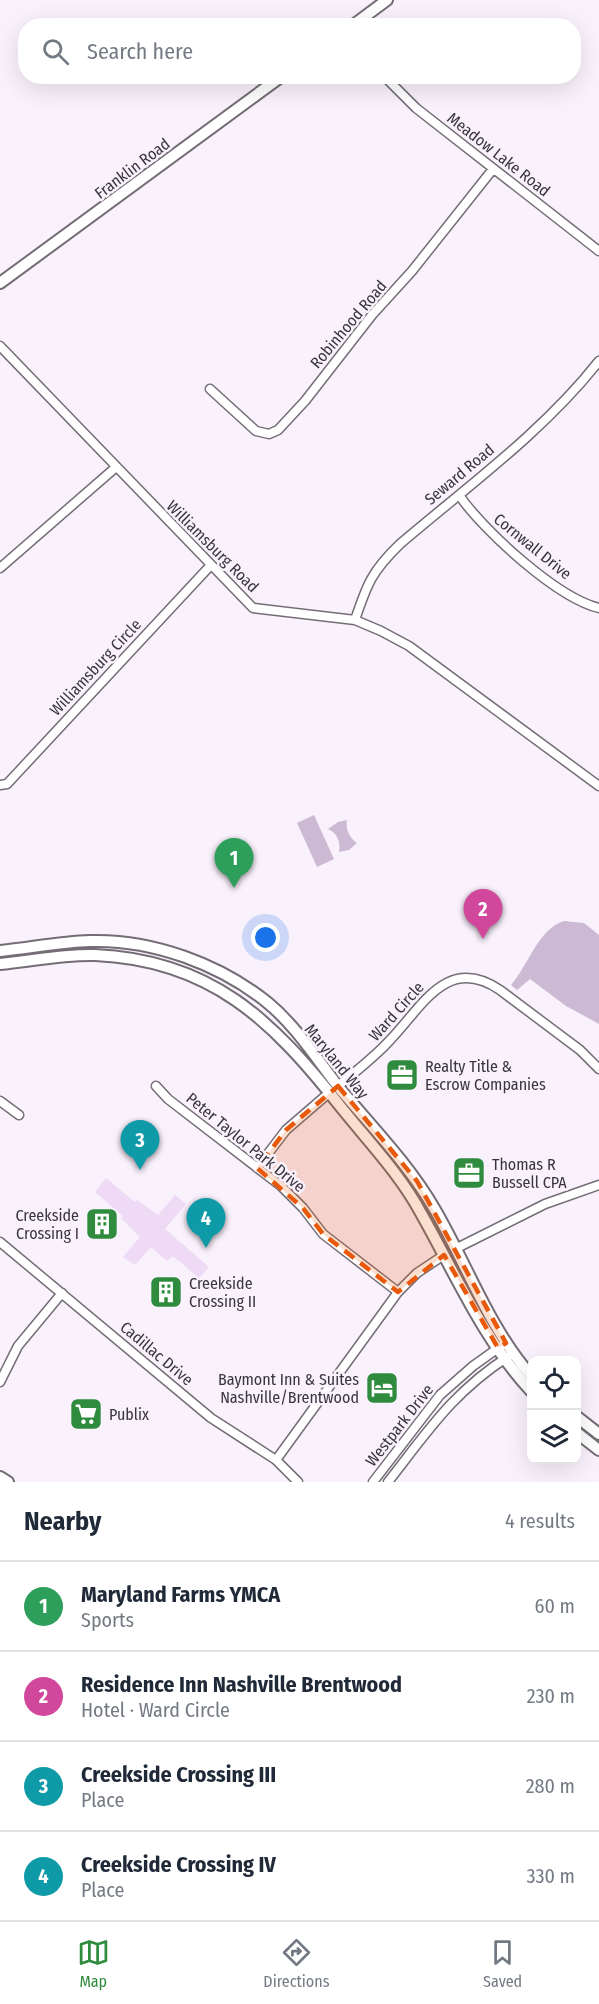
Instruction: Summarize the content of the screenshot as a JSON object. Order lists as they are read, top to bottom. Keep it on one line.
{"streets":{"main road":["Franklin Road","Maryland Way"],"street":["Meadow Lake Road","Robinhood Road","Seward Road","Williamsburg Road","Cornwall Drive","Williamsburg Circle","Ward Circle","Peter Taylor Park Drive","Cadillac Drive","Westpark Drive"]},"crossings":[["Meadow Lake Road","Robinhood Road"],["Seward Road","Williamsburg Road"],["Seward Road","Cornwall Drive"],["Williamsburg Road","Williamsburg Circle"],["Ward Circle","Maryland Way"],["Ward Circle","Peter Taylor Park Drive"],["Maryland Way","Westpark Drive"]],"places":{"office":["Realty Title & Escrow Companies","Thomas R Bussell CPA"],"building":["Creekside Crossing I","Creekside Crossing II"],"hotel":["Baymont Inn & Suites Nashville/Brentwood"],"supermarket":["Publix"]},"page":{"search":"Search here","pins":["1","2","3","4"],"heading":["Nearby","4 results"],"list":[{"mark":"1","name":"Maryland Farms YMCA","note":"Sports","value":"60 m"},{"mark":"2","name":"Residence Inn Nashville Brentwood","note":"Hotel · Ward Circle","value":"230 m"},{"mark":"3","name":"Creekside Crossing III","note":"Place","value":"280 m"},{"mark":"4","name":"Creekside Crossing IV","note":"Place","value":"330 m"}],"nav":["Map","Directions","Saved"]}}
